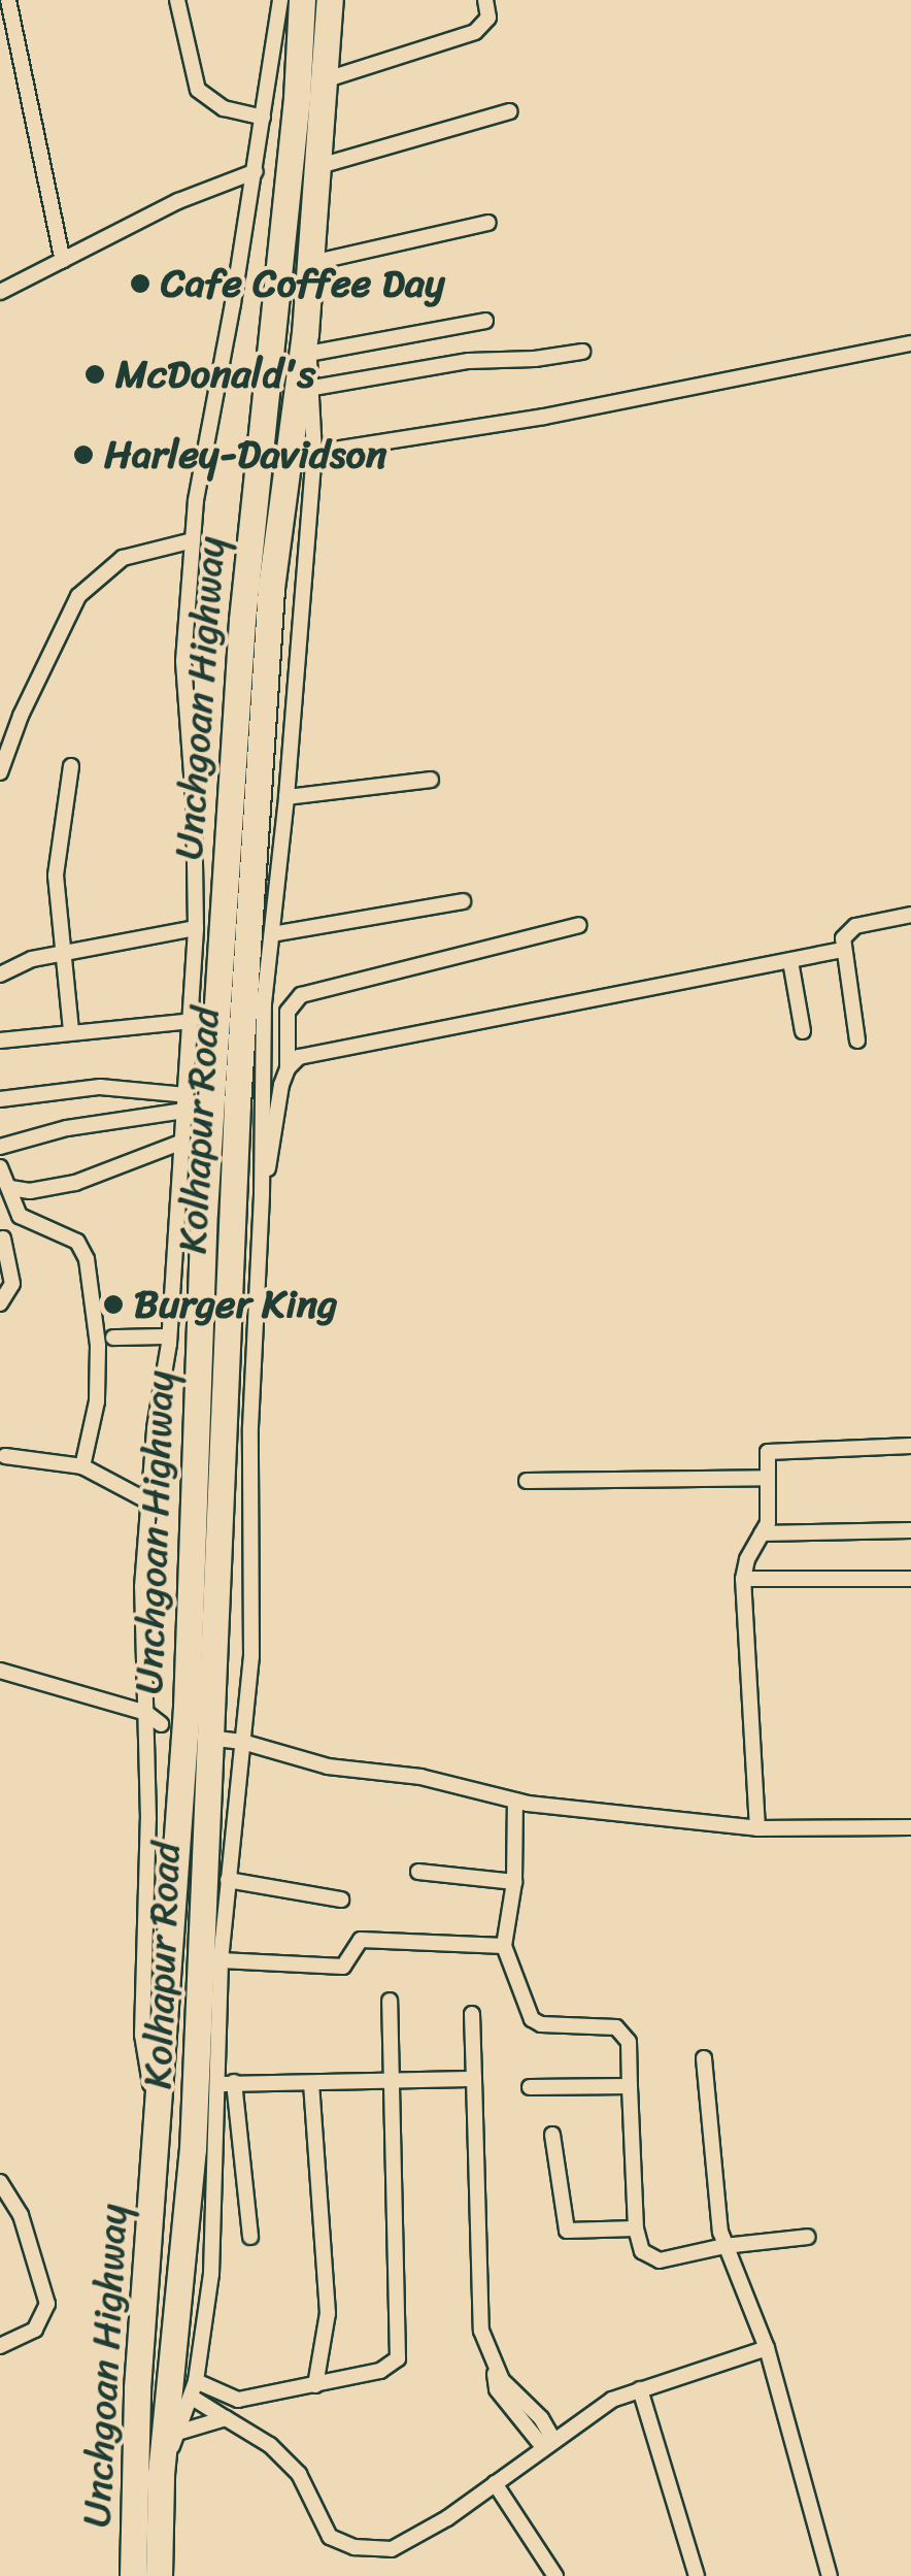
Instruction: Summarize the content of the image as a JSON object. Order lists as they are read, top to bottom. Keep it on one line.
{"streets":{"highway":["Unchgoan Highway","Kolhapur Road"]},"places":["Cafe Coffee Day","McDonald's","Harley-Davidson","Burger King"]}
